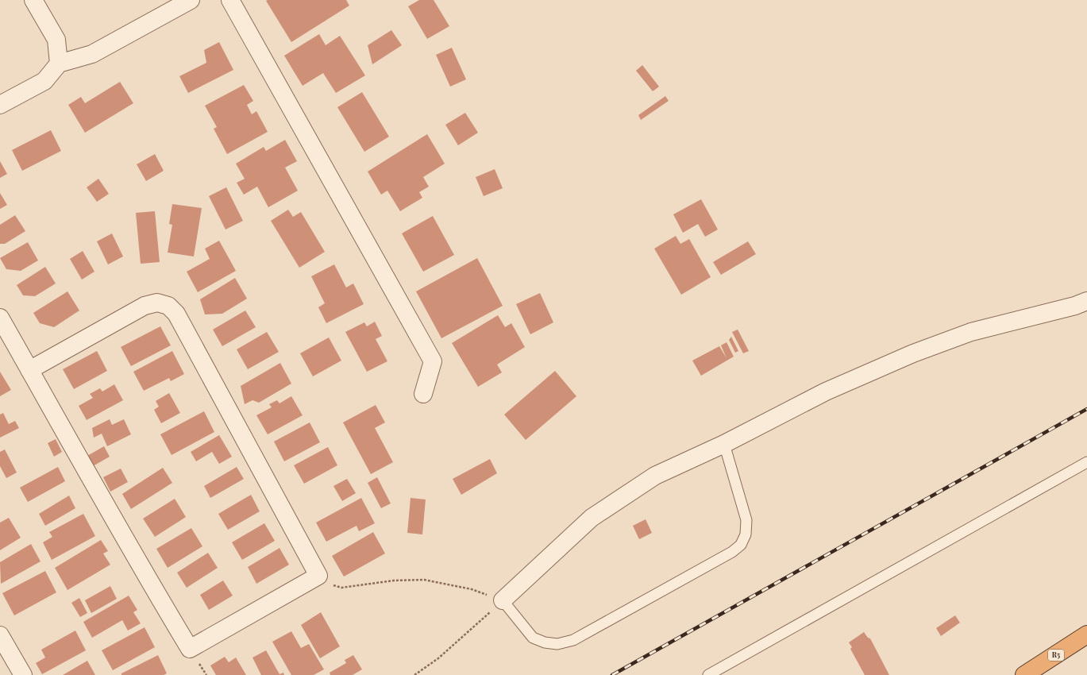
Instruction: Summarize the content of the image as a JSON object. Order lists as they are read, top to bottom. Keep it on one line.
{"streets":{"highway":["R5"]}}
